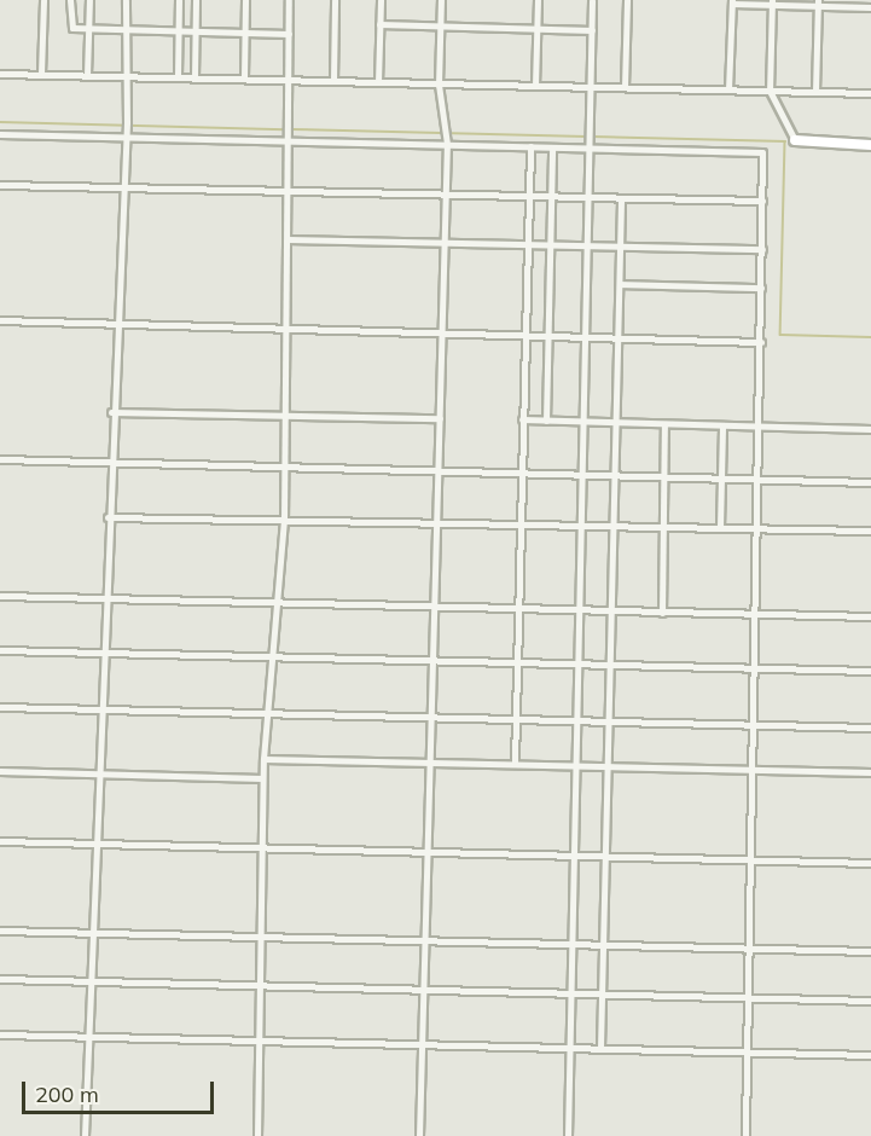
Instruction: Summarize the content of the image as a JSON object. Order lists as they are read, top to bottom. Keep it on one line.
{"scale_bar":"200 m"}
